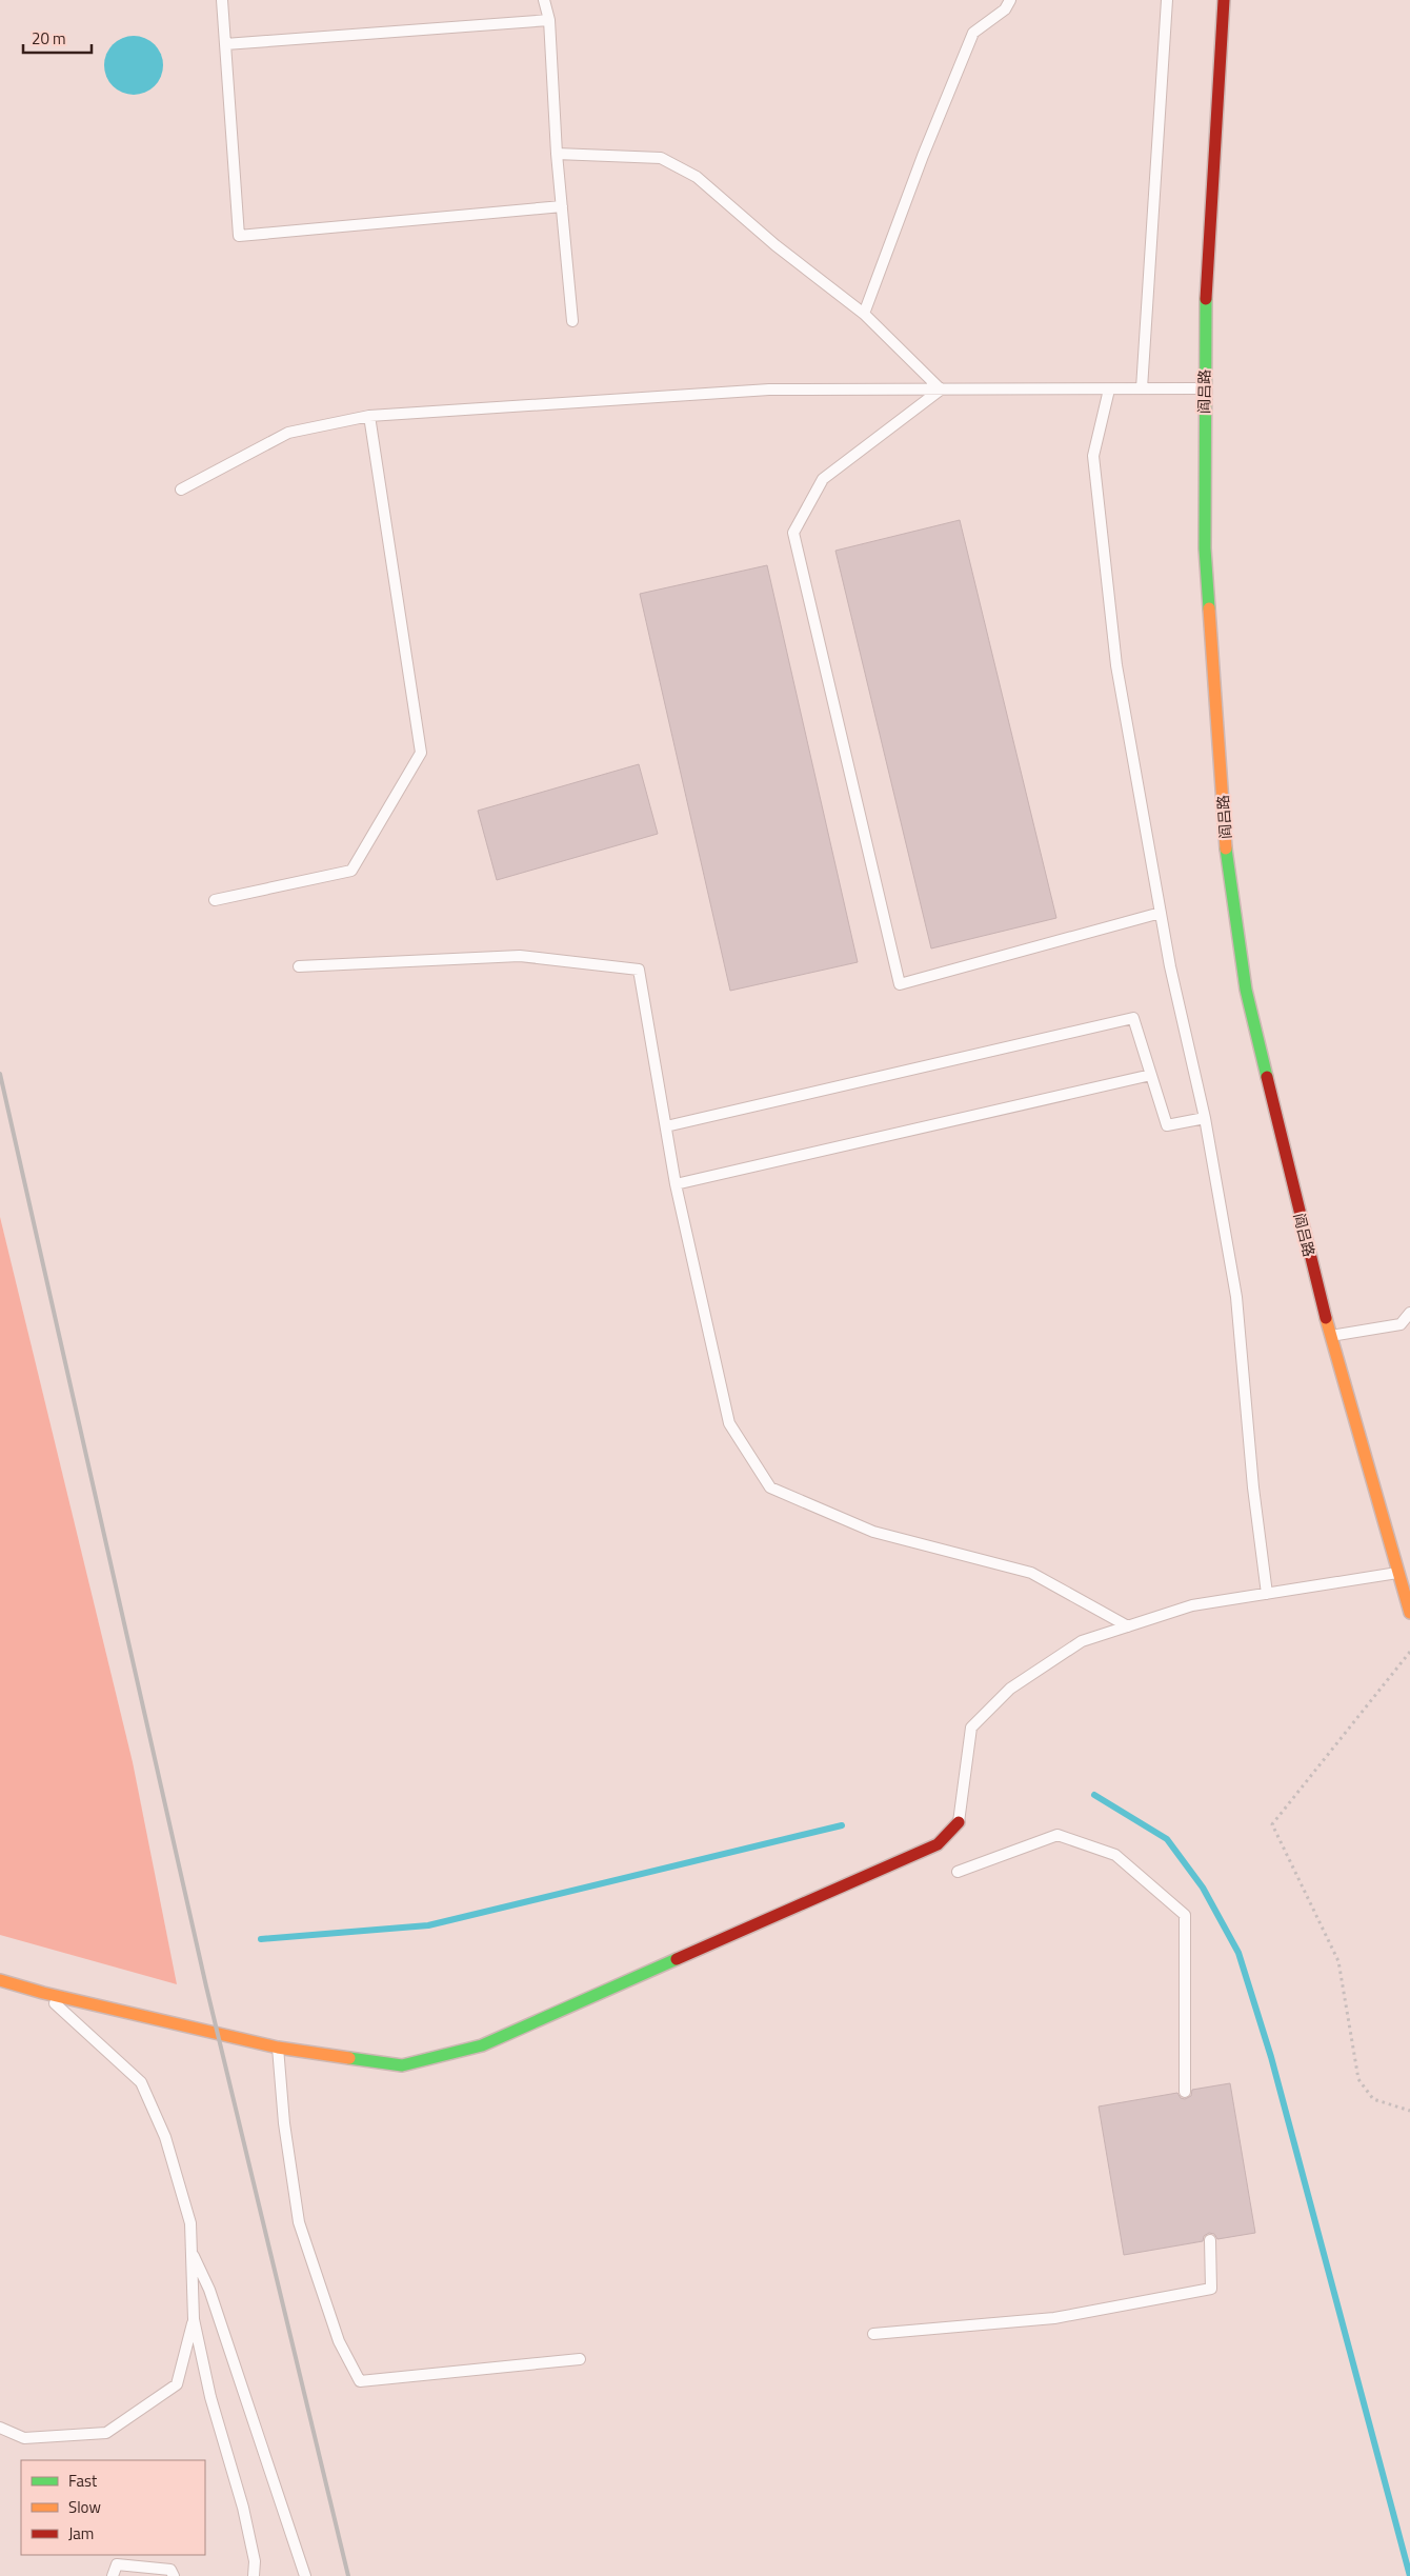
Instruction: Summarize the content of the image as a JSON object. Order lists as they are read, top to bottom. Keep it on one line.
{"streets":{"street":["阎吕路"]},"legend":["Fast","Slow","Jam"],"scale_bar":"20 m"}
